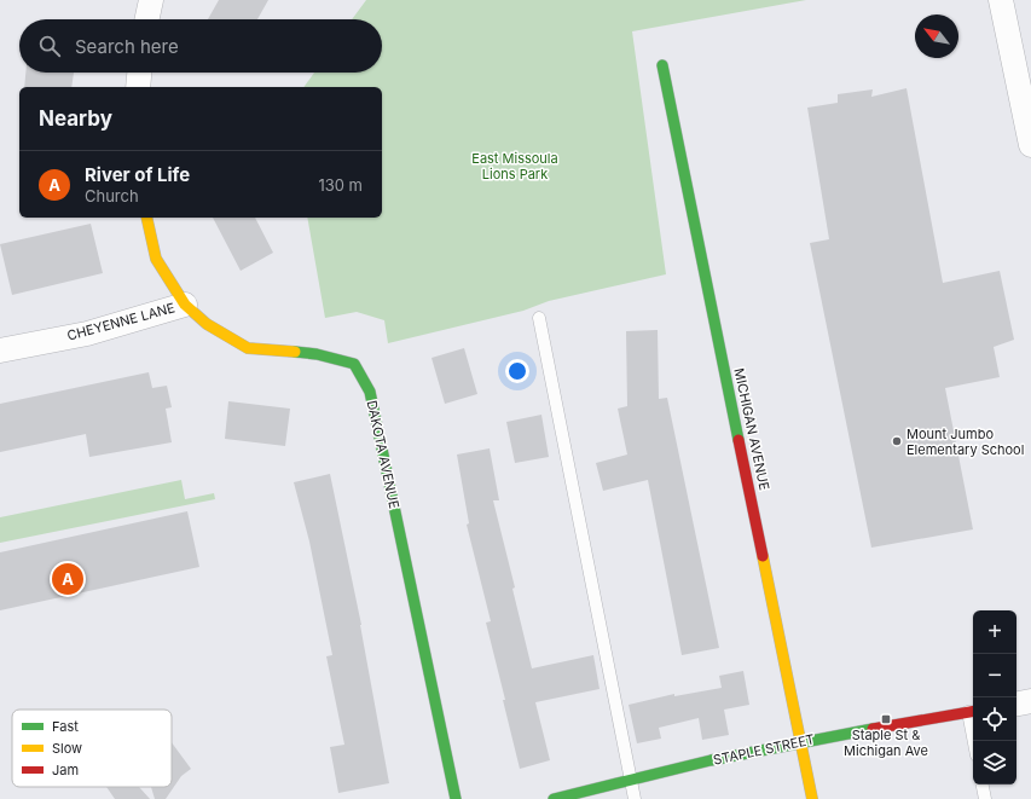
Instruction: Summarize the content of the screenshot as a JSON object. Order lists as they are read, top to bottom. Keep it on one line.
{"streets":{"street":["CHEYENNE LANE","MICHIGAN AVENUE","DAKOTA AVENUE","STAPLE STREET"]},"crossings":[["CHEYENNE LANE","DAKOTA AVENUE"],["MICHIGAN AVENUE","STAPLE STREET"]],"parks":["East Missoula Lions Park"],"places":{"other":["Mount Jumbo Elementary School"],"transit":["Staple St & Michigan Ave"]},"legend":["Fast","Slow","Jam"],"north":"top left","page":{"search":"Search here","heading":"Nearby","list":[{"mark":"A","name":"River of Life","note":"Church","value":"130 m"}],"pins":"A","map_buttons":["+","−"]}}
